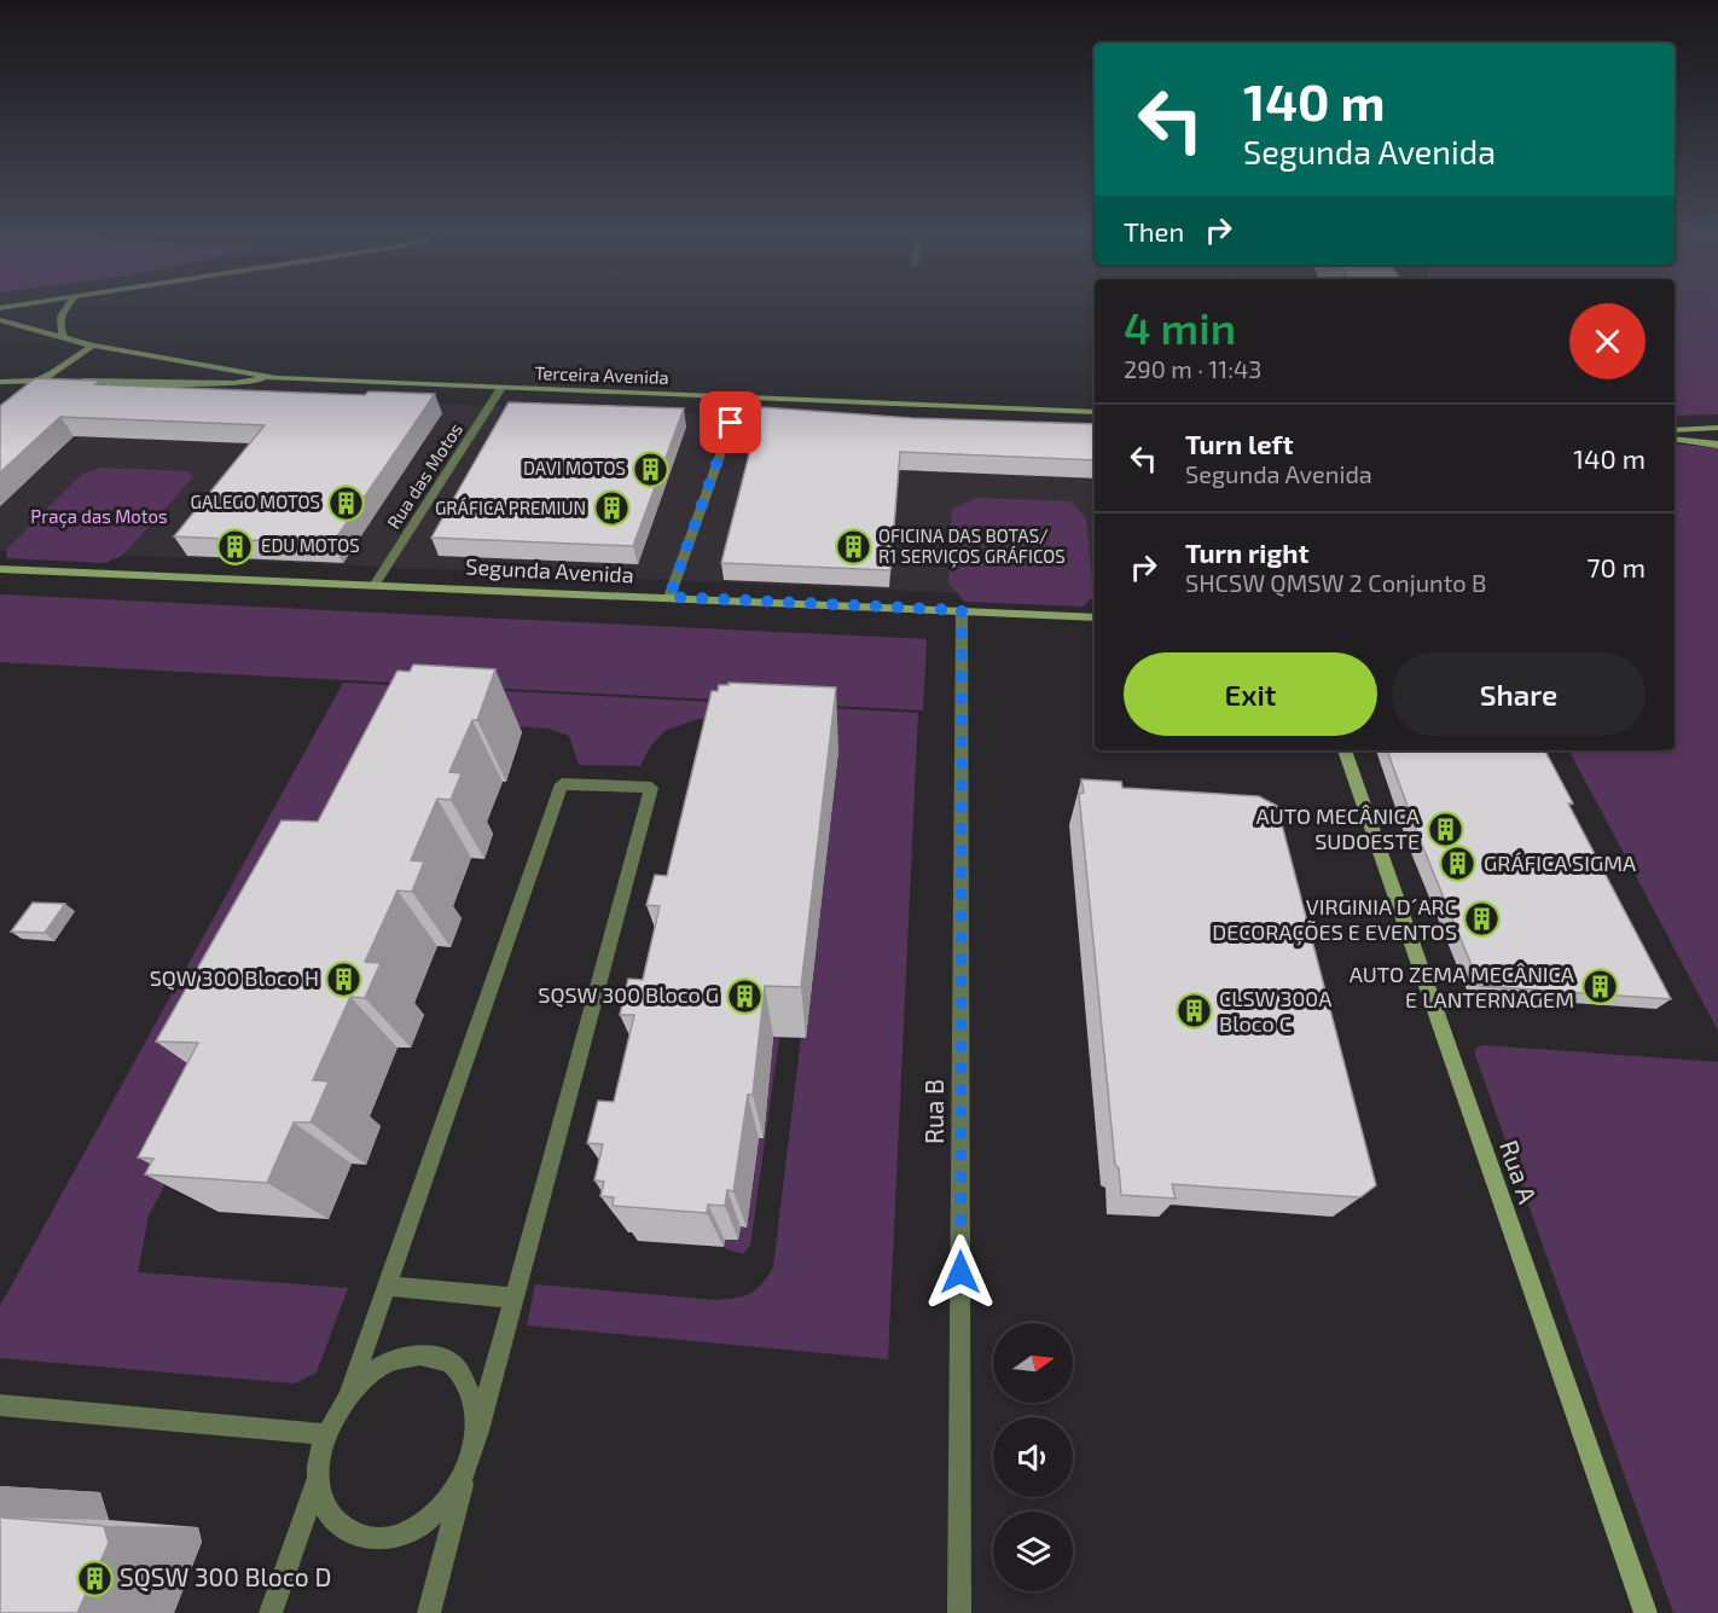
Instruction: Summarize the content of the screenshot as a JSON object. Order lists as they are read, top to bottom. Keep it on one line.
{"streets":{"street":["Terceira Avenida","Rua das Motos","Segunda Avenida","Rua B","Rua A"]},"crossings":[["Terceira Avenida","Rua das Motos"],["Rua das Motos","Segunda Avenida"],["Segunda Avenida","Rua B"]],"parks":["Praça das Motos"],"places":{"building":["DAVI MOTOS","GALEGO MOTOS","GRÁFICA PREMIUN","EDU MOTOS","OFICINA DAS BOTAS/ R1 SERVIÇOS GRÁFICOS","AUTO MECÂNICA SUDOESTE","GRÁFICA SIGMA","VIRGINIA D´ARC DECORAÇÕES E EVENTOS","SQW 300 Bloco H","AUTO ZEMA MECÂNICA E LANTERNAGEM","SQSW 300 Bloco G","CLSW 300A Bloco C","SQSW 300 Bloco D"]},"north":"right","page":{"turn":["140 m","Segunda Avenida"],"then":"Then","heading":["4 min","290 m · 11:43"],"list":[{"name":"Turn left","note":"Segunda Avenida","value":"140 m"},{"name":"Turn right","note":"SHCSW QMSW 2 Conjunto B","value":"70 m"}],"buttons":["Exit","Share"]}}
